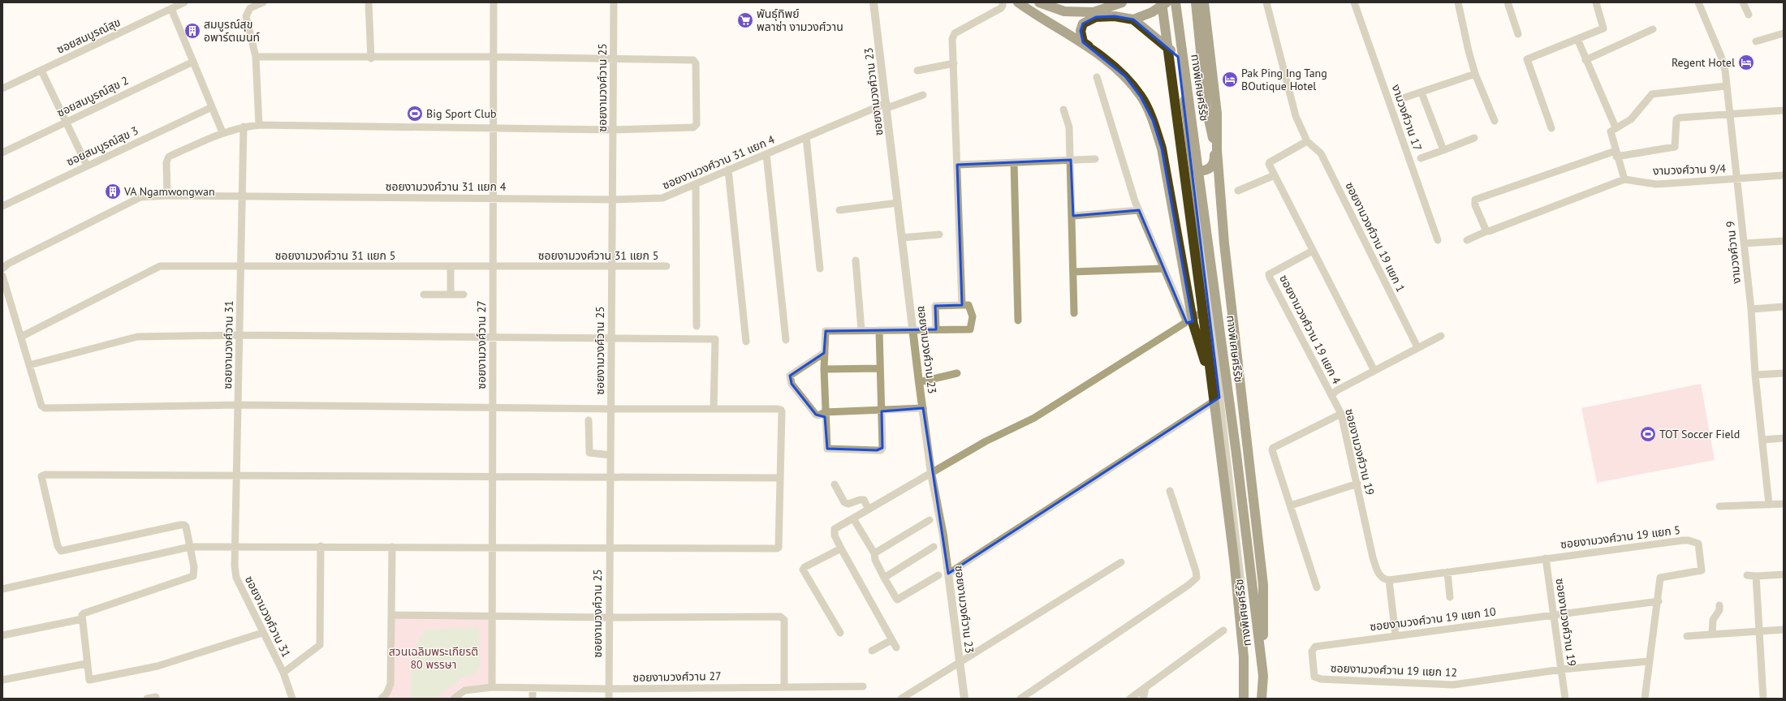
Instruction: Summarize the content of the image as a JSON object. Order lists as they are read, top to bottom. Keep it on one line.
{"streets":{"highway":["ทางพิเศษศรีรัช"],"street":["ซอยสมบูรณ์สุข","ซอยงามวงศ์วาน 25","ซอยงามวงศ์วาน 23","ซอยสมบูรณ์สุข 2","งามวงศ์วาน 17","ซอยสมบูรณ์สุข 3","ซอยงามวงศ์วาน 31 แยก 4","งามวงศ์วาน 9/4","ซอยงามวงศ์วาน 19 แยก 1","งามวงศ์วาน 9","ซอยงามวงศ์วาน 31 แยก 5","ซอยงามวงศ์วาน 19 แยก 4","ซอยงามวงศ์วาน 31","ซอยงามวงศ์วาน 27","ซอยงามวงศ์วาน 19","ซอยงามวงศ์วาน 19 แยก 5","ซอยงามวงศ์วาน 19 แยก 10","ซอยงามวงศ์วาน 19 แยก 12"]},"crossings":[["ซอยงามวงศ์วาน 25","ซอยงามวงศ์วาน 31 แยก 4"],["ซอยงามวงศ์วาน 25","ซอยงามวงศ์วาน 31 แยก 5"],["ซอยงามวงศ์วาน 25","ซอยงามวงศ์วาน 27"],["ซอยงามวงศ์วาน 23","ซอยงามวงศ์วาน 31 แยก 4"],["ซอยงามวงศ์วาน 31 แยก 4","ซอยงามวงศ์วาน 31"],["ซอยงามวงศ์วาน 31 แยก 4","ซอยงามวงศ์วาน 27"],["งามวงศ์วาน 9/4","งามวงศ์วาน 9"],["ซอยงามวงศ์วาน 31 แยก 5","ซอยงามวงศ์วาน 31"],["ซอยงามวงศ์วาน 31 แยก 5","ซอยงามวงศ์วาน 27"],["ซอยงามวงศ์วาน 19 แยก 4","ซอยงามวงศ์วาน 19"],["ซอยงามวงศ์วาน 19","ซอยงามวงศ์วาน 19 แยก 5"],["ซอยงามวงศ์วาน 19","ซอยงามวงศ์วาน 19 แยก 10"],["ซอยงามวงศ์วาน 19","ซอยงามวงศ์วาน 19 แยก 12"],["ซอยงามวงศ์วาน 19 แยก 5","ซอยงามวงศ์วาน 19 แยก 10"],["ซอยงามวงศ์วาน 19 แยก 10","ซอยงามวงศ์วาน 19 แยก 12"]],"parks":["สวนเฉลิมพระเกียรติ 80 พรรษา"],"places":{"supermarket":["พันธุ์ทิพย์ พลาซ่า งามวงศ์วาน"],"building":["สมบูรณ์สุข อพาร์ตเมนท์","VA Ngamwongwan"],"hotel":["Regent Hotel","Pak Ping Ing Tang BOutique Hotel"],"sports":["Big Sport Club","TOT Soccer Field"]}}
